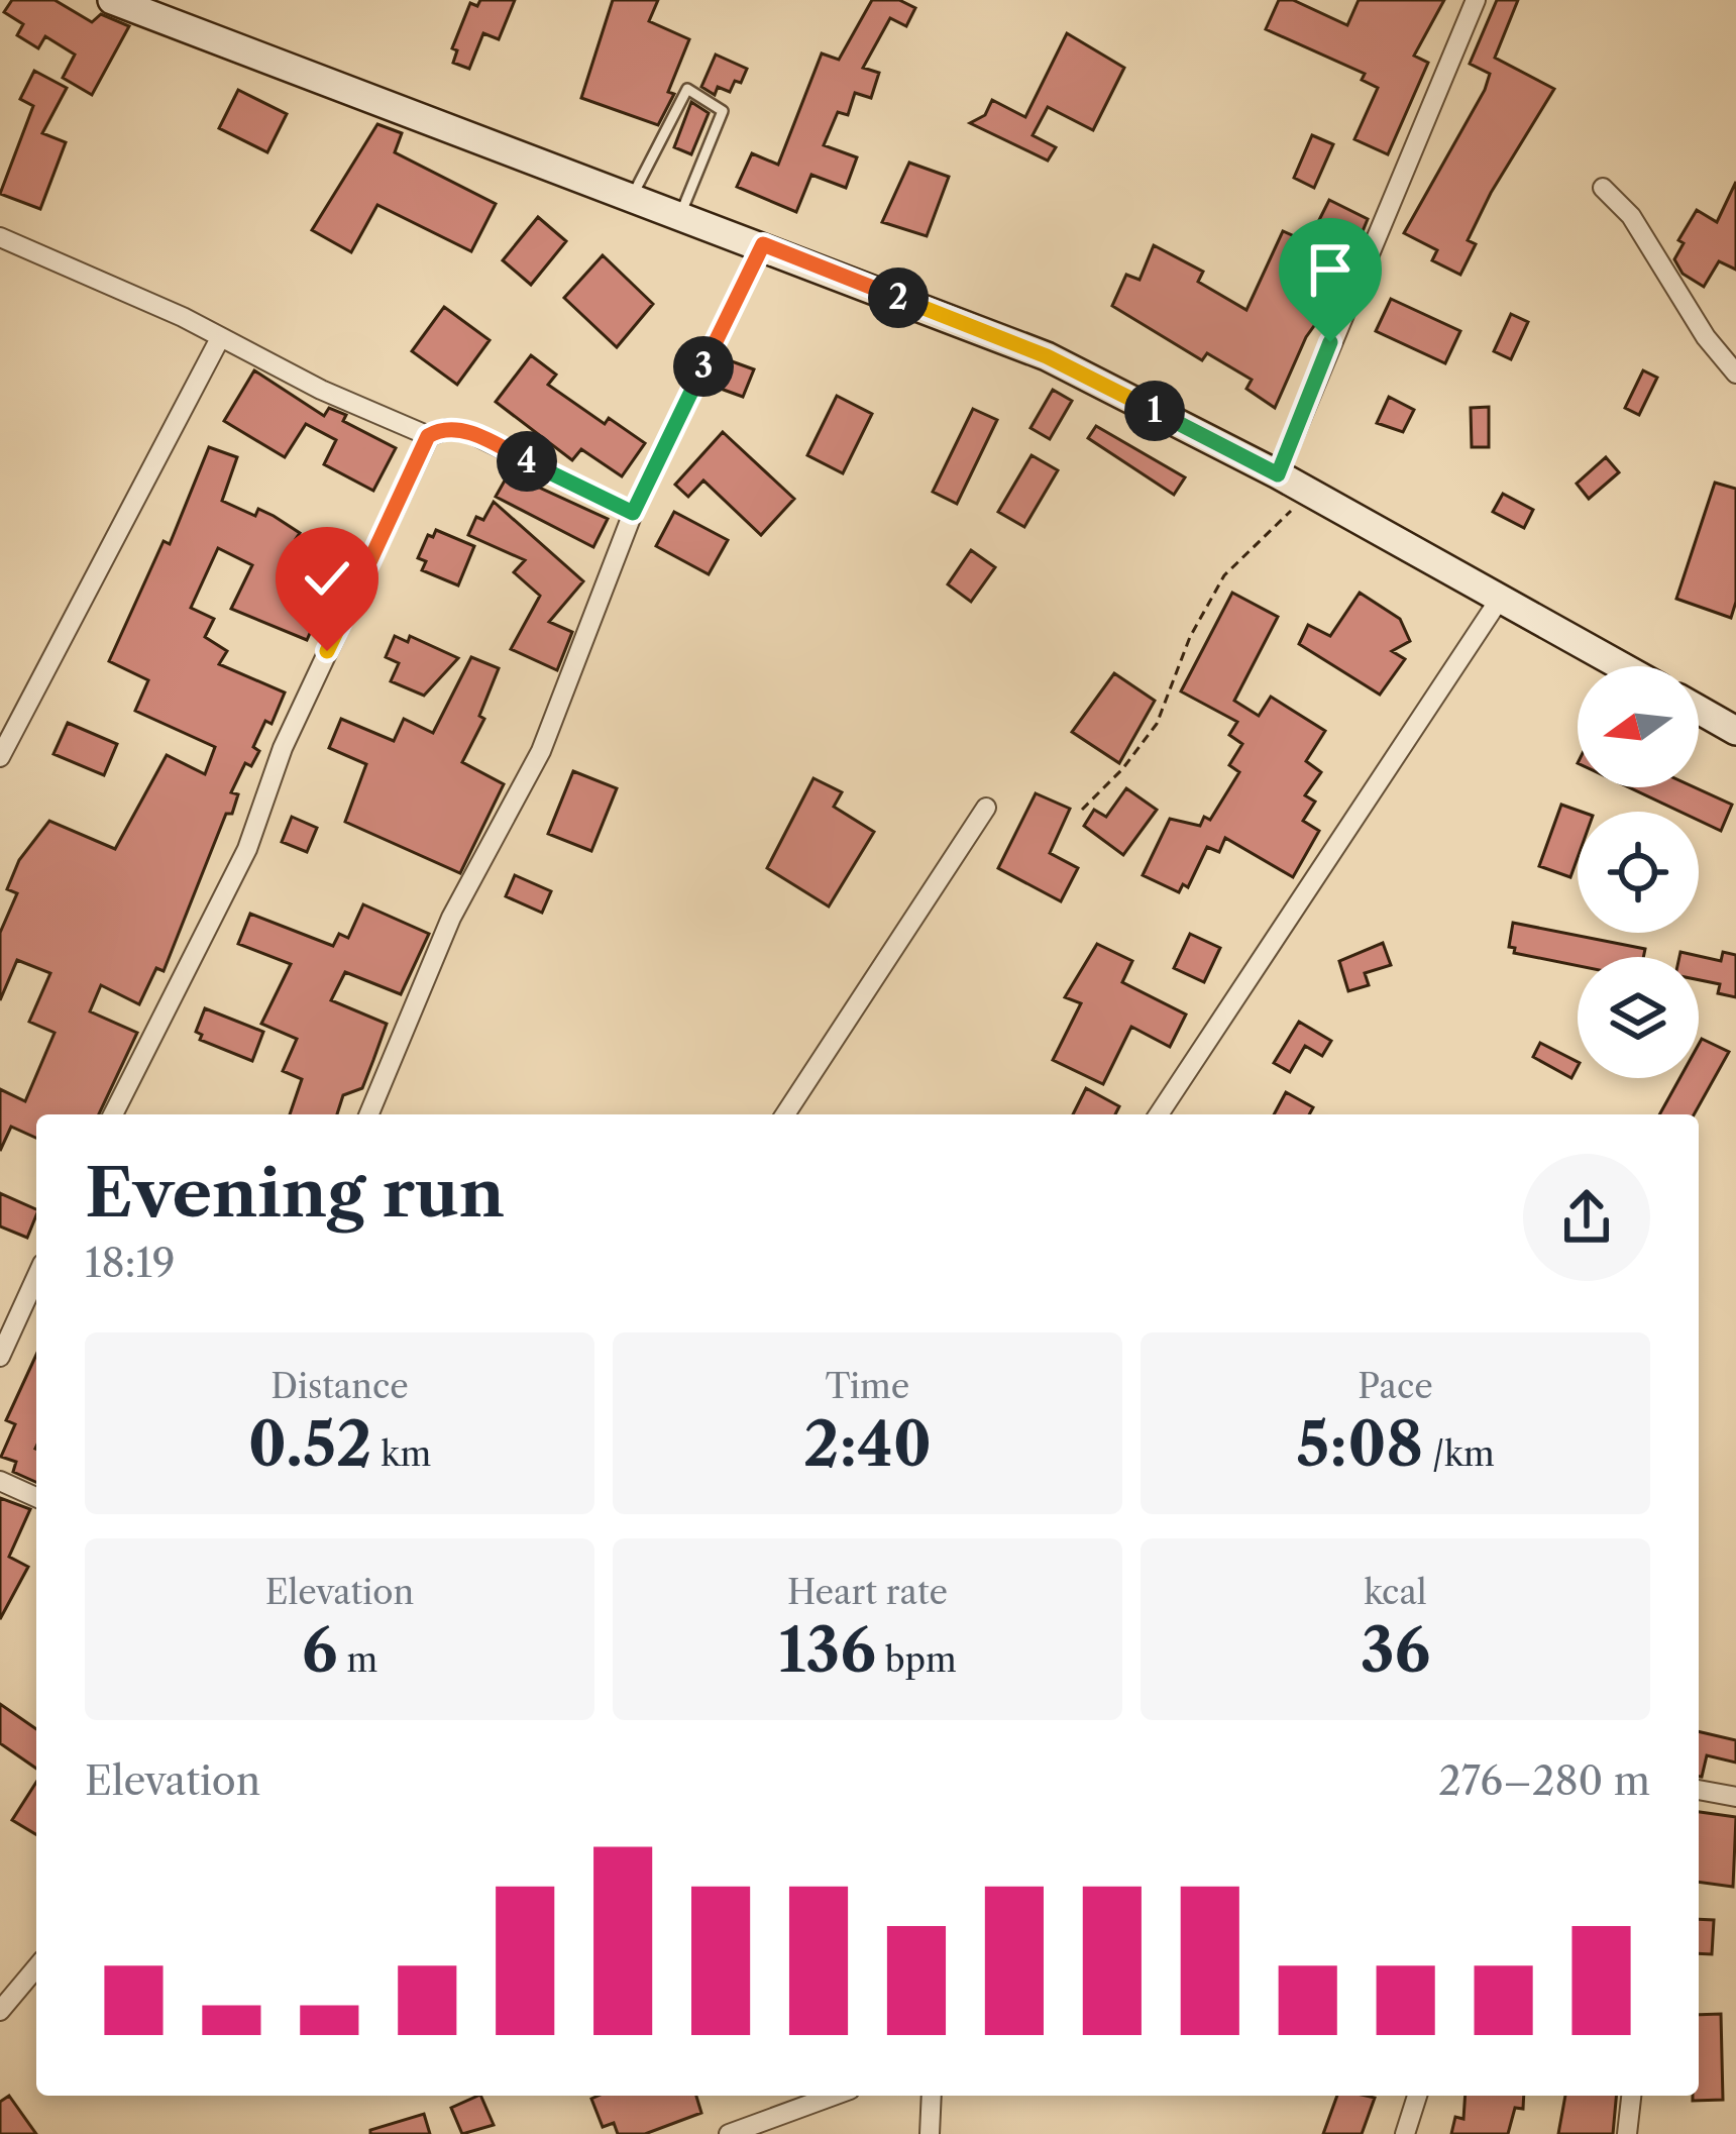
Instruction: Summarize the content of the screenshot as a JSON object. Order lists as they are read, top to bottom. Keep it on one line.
{"north":"left","page":{"pins":["2","3","1","4"],"heading":["Evening run","18:19"],"stats":[["Distance","0.52 km"],["Time","2:40"],["Pace","5:08 /km"],["Elevation","6 m"],["Heart rate","136 bpm"],["kcal","36"]],"chart":["Elevation","276–280 m"]}}
